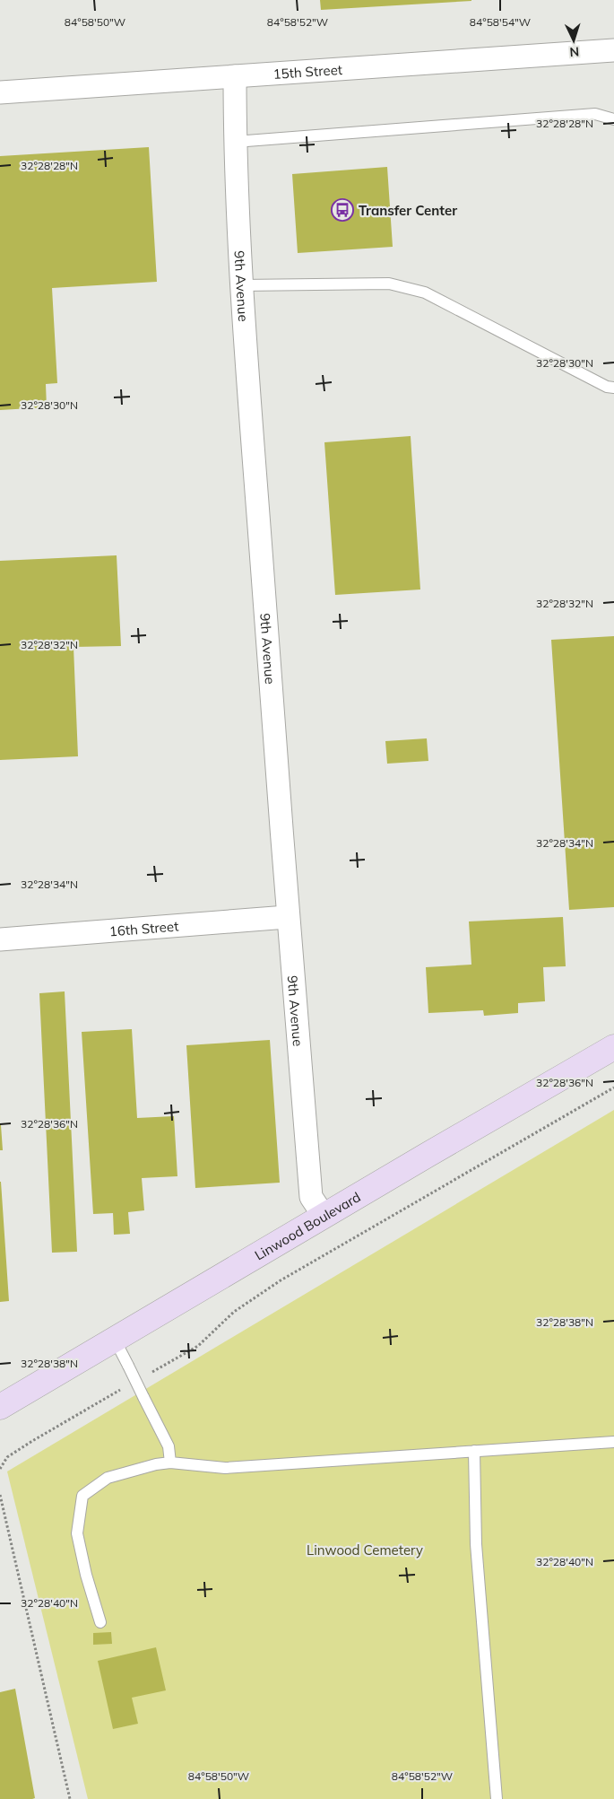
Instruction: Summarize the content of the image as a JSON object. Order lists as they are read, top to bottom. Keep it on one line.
{"streets":{"street":["15th Street","9th Avenue","16th Street","Linwood Boulevard"]},"crossings":[["15th Street","9th Avenue"],["9th Avenue","16th Street"],["9th Avenue","Linwood Boulevard"]],"parks":["Linwood Cemetery"],"places":{"bus stop":["Transfer Center"]},"north":"bottom","coordinates":["84°58'50\"W","84°58'52\"W","84°58'54\"W","32°28'28\"N","32°28'30\"N","32°28'32\"N","32°28'34\"N","32°28'36\"N","32°28'38\"N","32°28'40\"N"]}
